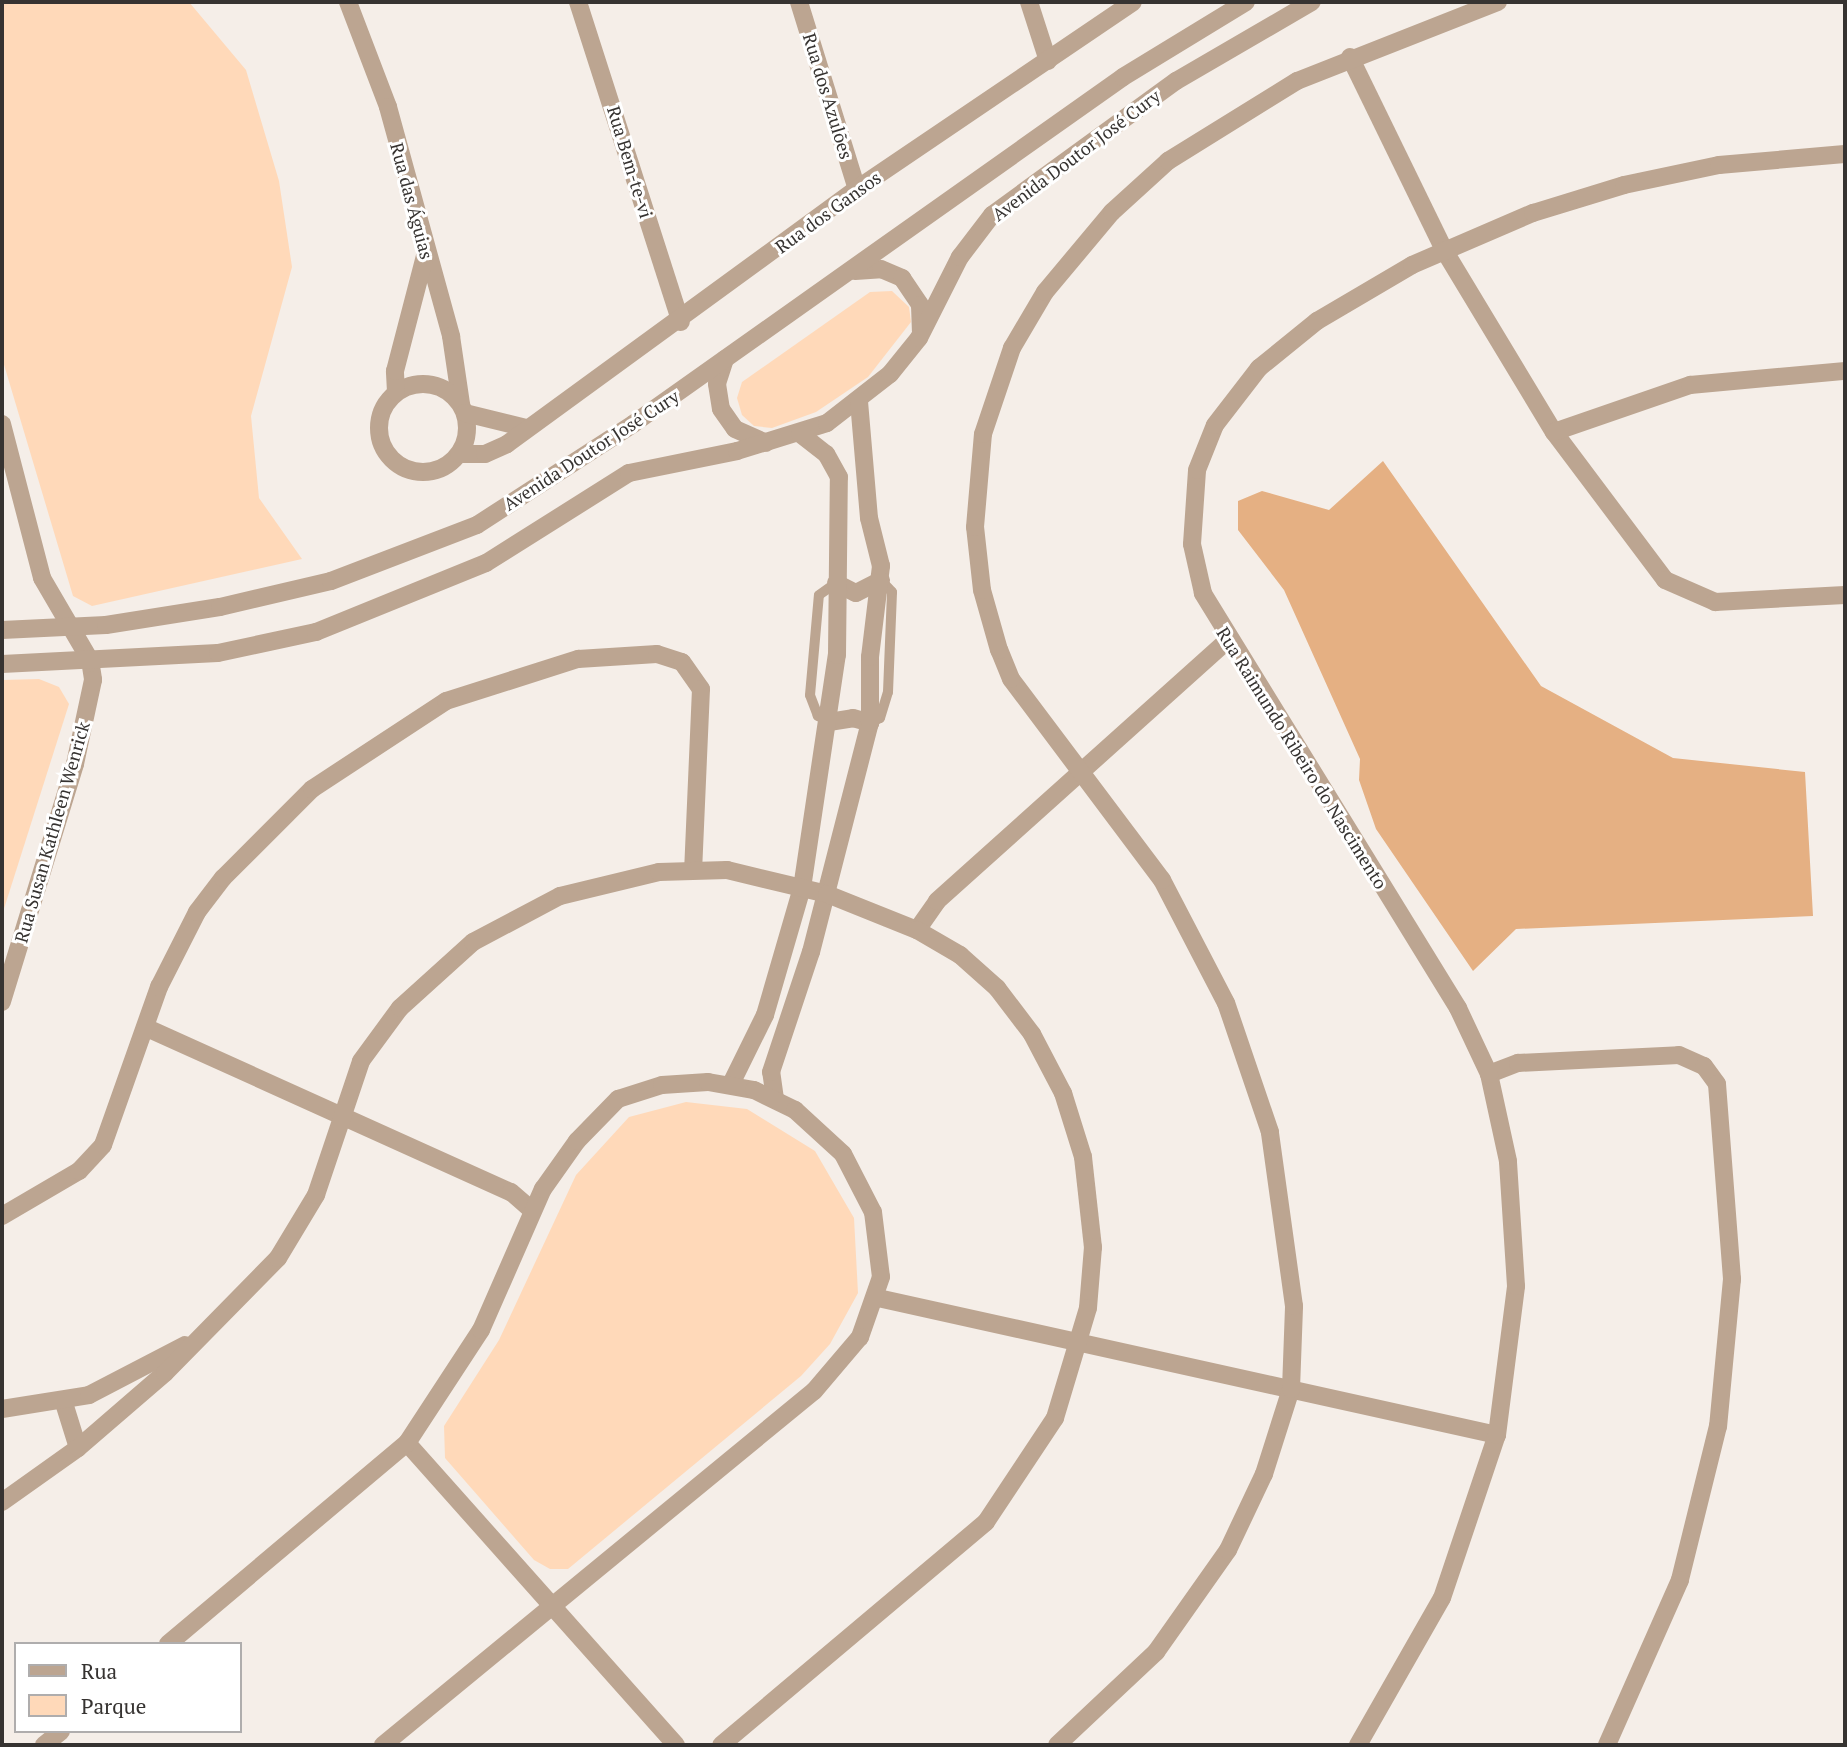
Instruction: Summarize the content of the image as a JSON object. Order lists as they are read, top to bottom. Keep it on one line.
{"streets":{"street":["Rua dos Azulões","Avenida Doutor José Cury","Rua Bem-te-vi","Rua das Águias","Rua dos Gansos","Rua Raimundo Ribeiro do Nascimento","Rua Susan Kathleen Wenrick"]},"crossings":[["Rua dos Azulões","Rua dos Gansos"],["Avenida Doutor José Cury","Rua Susan Kathleen Wenrick"],["Rua Bem-te-vi","Rua dos Gansos"],["Rua das Águias","Rua dos Gansos"]],"legend":["Rua","Parque"]}
